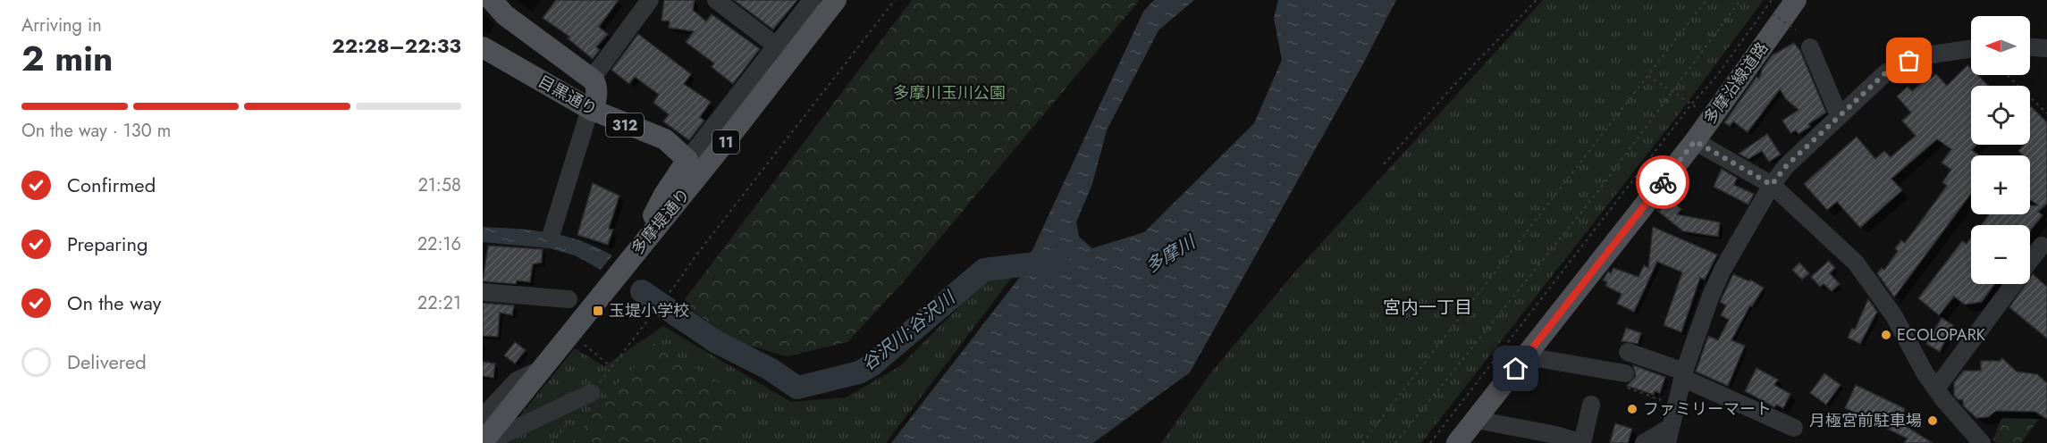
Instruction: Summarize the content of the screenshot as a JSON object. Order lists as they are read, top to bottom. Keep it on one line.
{"streets":{"main road":["多摩沿線道路","目黒通り","312","11","多摩堤通り"]},"crossings":[["目黒通り","312"]],"districts":["宮内一丁目"],"water":["多摩川","谷沢川;谷沢川"],"parks":["多摩川玉川公園"],"places":{"transit":["玉堤小学校"],"other":["ECOLOPARK","ファミリーマート","月極宮前駐車場"]},"north":"left","page":{"heading":["2 min","Arriving in","22:28–22:33"],"map_buttons":["+","−"],"bar":"On the way · 130 m","list":[["Confirmed","21:58"],["Preparing","22:16"],["On the way","22:21"],"Delivered"]}}
